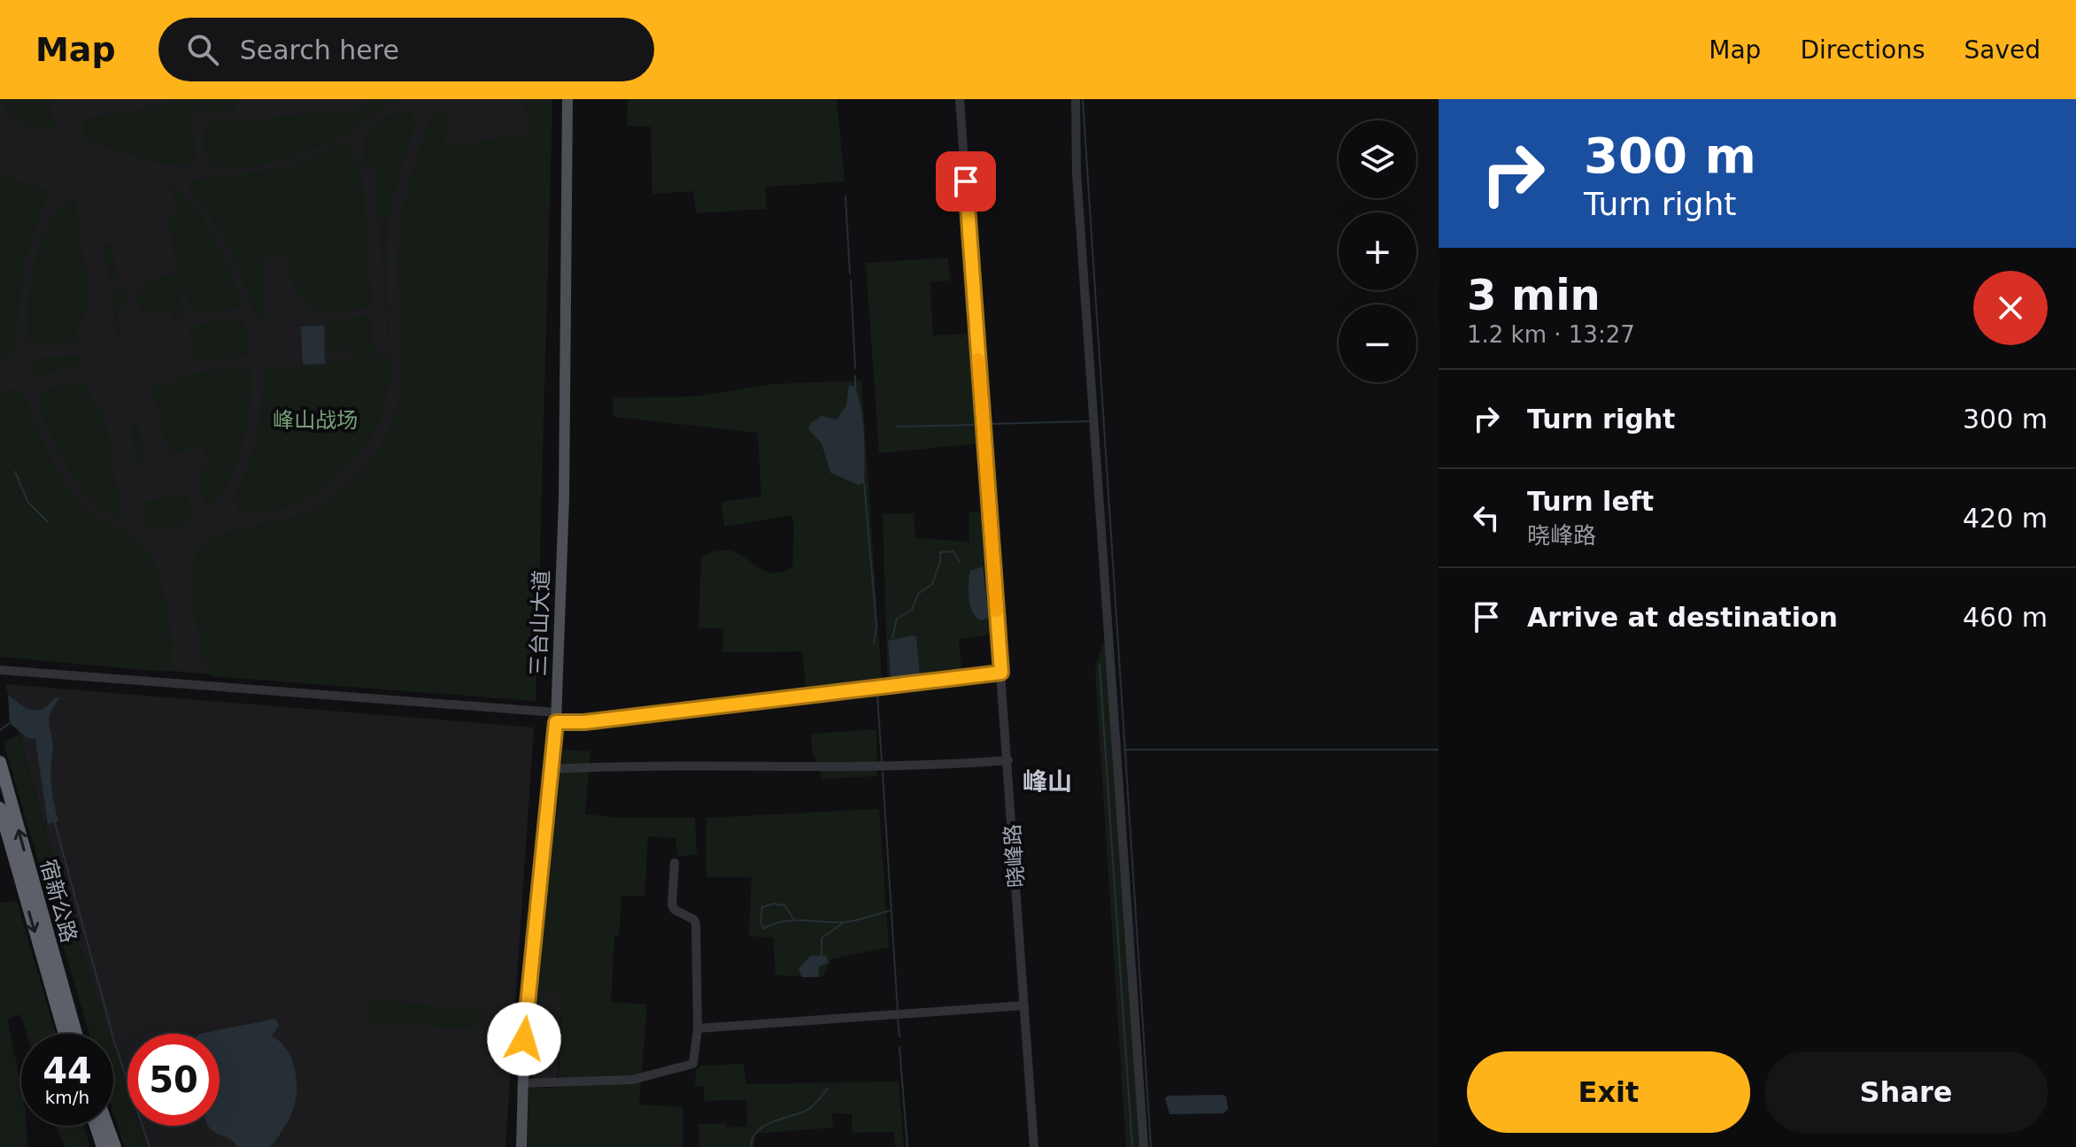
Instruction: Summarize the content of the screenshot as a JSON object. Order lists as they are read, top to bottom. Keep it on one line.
{"streets":{"highway":["宿新公路"],"main road":["三台山大道"],"street":["晓峰路"]},"districts":["峰山"],"parks":["峰山战场"],"page":{"header":"Map","search":"Search here","nav":["Map","Directions","Saved"],"turn":["300 m","Turn right"],"map_buttons":["+","−"],"heading":["3 min","1.2 km · 13:27"],"list":[{"name":"Turn right","value":"300 m"},{"name":"Turn left","note":"晓峰路","value":"420 m"},{"name":"Arrive at destination","value":"460 m"}],"speed":"44 km/h","limit":"50","buttons":["Exit","Share"]}}
